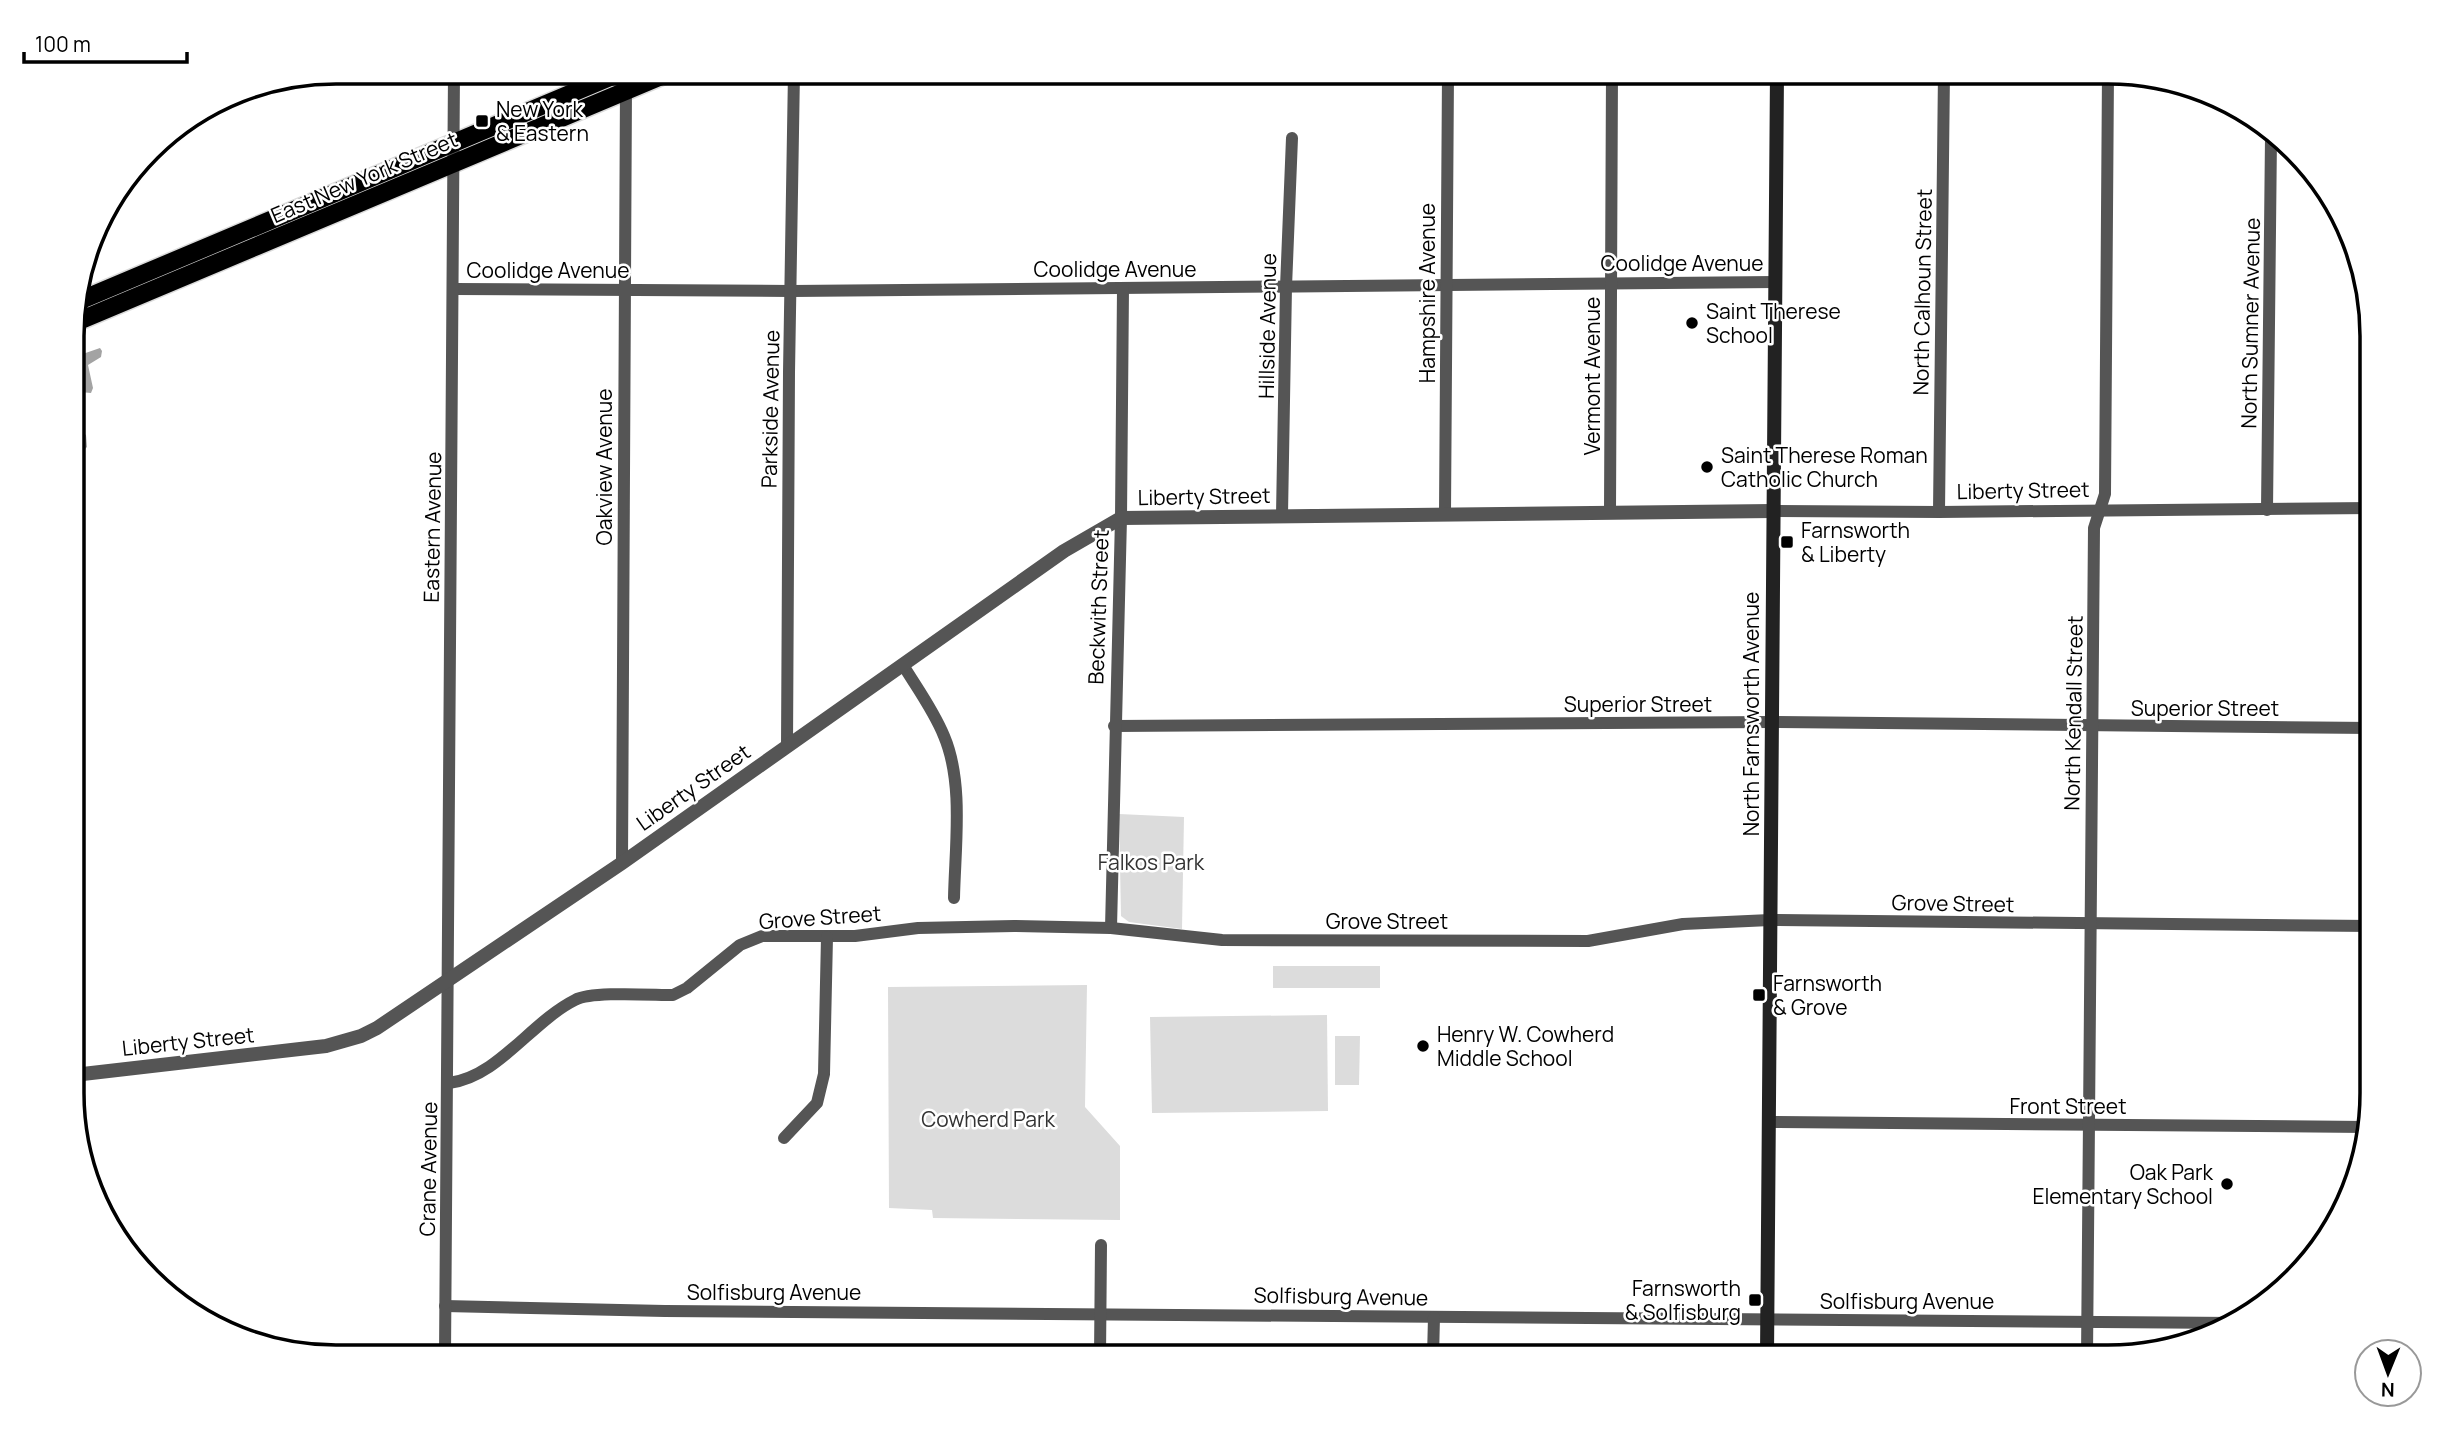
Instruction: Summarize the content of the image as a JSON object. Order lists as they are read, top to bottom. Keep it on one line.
{"streets":{"main road":["East New York Street","North Farnsworth Avenue"],"street":["Coolidge Avenue","North Calhoun Street","Hampshire Avenue","North Sumner Avenue","Hillside Avenue","Vermont Avenue","Parkside Avenue","Oakview Avenue","Liberty Street","Eastern Avenue","Beckwith Street","Superior Street","North Kendall Street","Grove Street","Front Street","Crane Avenue","Solfisburg Avenue"]},"crossings":[["East New York Street","Oakview Avenue"],["East New York Street","Eastern Avenue"],["Coolidge Avenue","Hampshire Avenue"],["Coolidge Avenue","Hillside Avenue"],["Coolidge Avenue","Vermont Avenue"],["Coolidge Avenue","Parkside Avenue"],["Coolidge Avenue","Oakview Avenue"],["Coolidge Avenue","Eastern Avenue"],["Coolidge Avenue","Beckwith Street"],["Coolidge Avenue","North Farnsworth Avenue"],["North Calhoun Street","Liberty Street"],["Hampshire Avenue","Liberty Street"],["North Sumner Avenue","Liberty Street"],["Hillside Avenue","Liberty Street"],["Vermont Avenue","Liberty Street"],["Parkside Avenue","Liberty Street"],["Oakview Avenue","Liberty Street"],["Liberty Street","Eastern Avenue"],["Liberty Street","Beckwith Street"],["Liberty Street","North Kendall Street"],["Liberty Street","North Farnsworth Avenue"],["Liberty Street","Crane Avenue"],["Eastern Avenue","Crane Avenue"],["Beckwith Street","Superior Street"],["Beckwith Street","Grove Street"],["Superior Street","North Kendall Street"],["Superior Street","North Farnsworth Avenue"],["North Kendall Street","Grove Street"],["North Kendall Street","Front Street"],["North Kendall Street","Solfisburg Avenue"],["North Farnsworth Avenue","Grove Street"],["North Farnsworth Avenue","Front Street"],["North Farnsworth Avenue","Solfisburg Avenue"],["Grove Street","Crane Avenue"],["Crane Avenue","Solfisburg Avenue"]],"parks":["Falkos Park","Cowherd Park"],"places":{"transit":["New York & Eastern","Farnsworth & Liberty","Farnsworth & Grove","Farnsworth & Solfisburg"],"other":["Saint Therese School","Saint Therese Roman Catholic Church","Henry W. Cowherd Middle School","Oak Park Elementary School"]},"scale_bar":"100 m","north":"bottom"}
